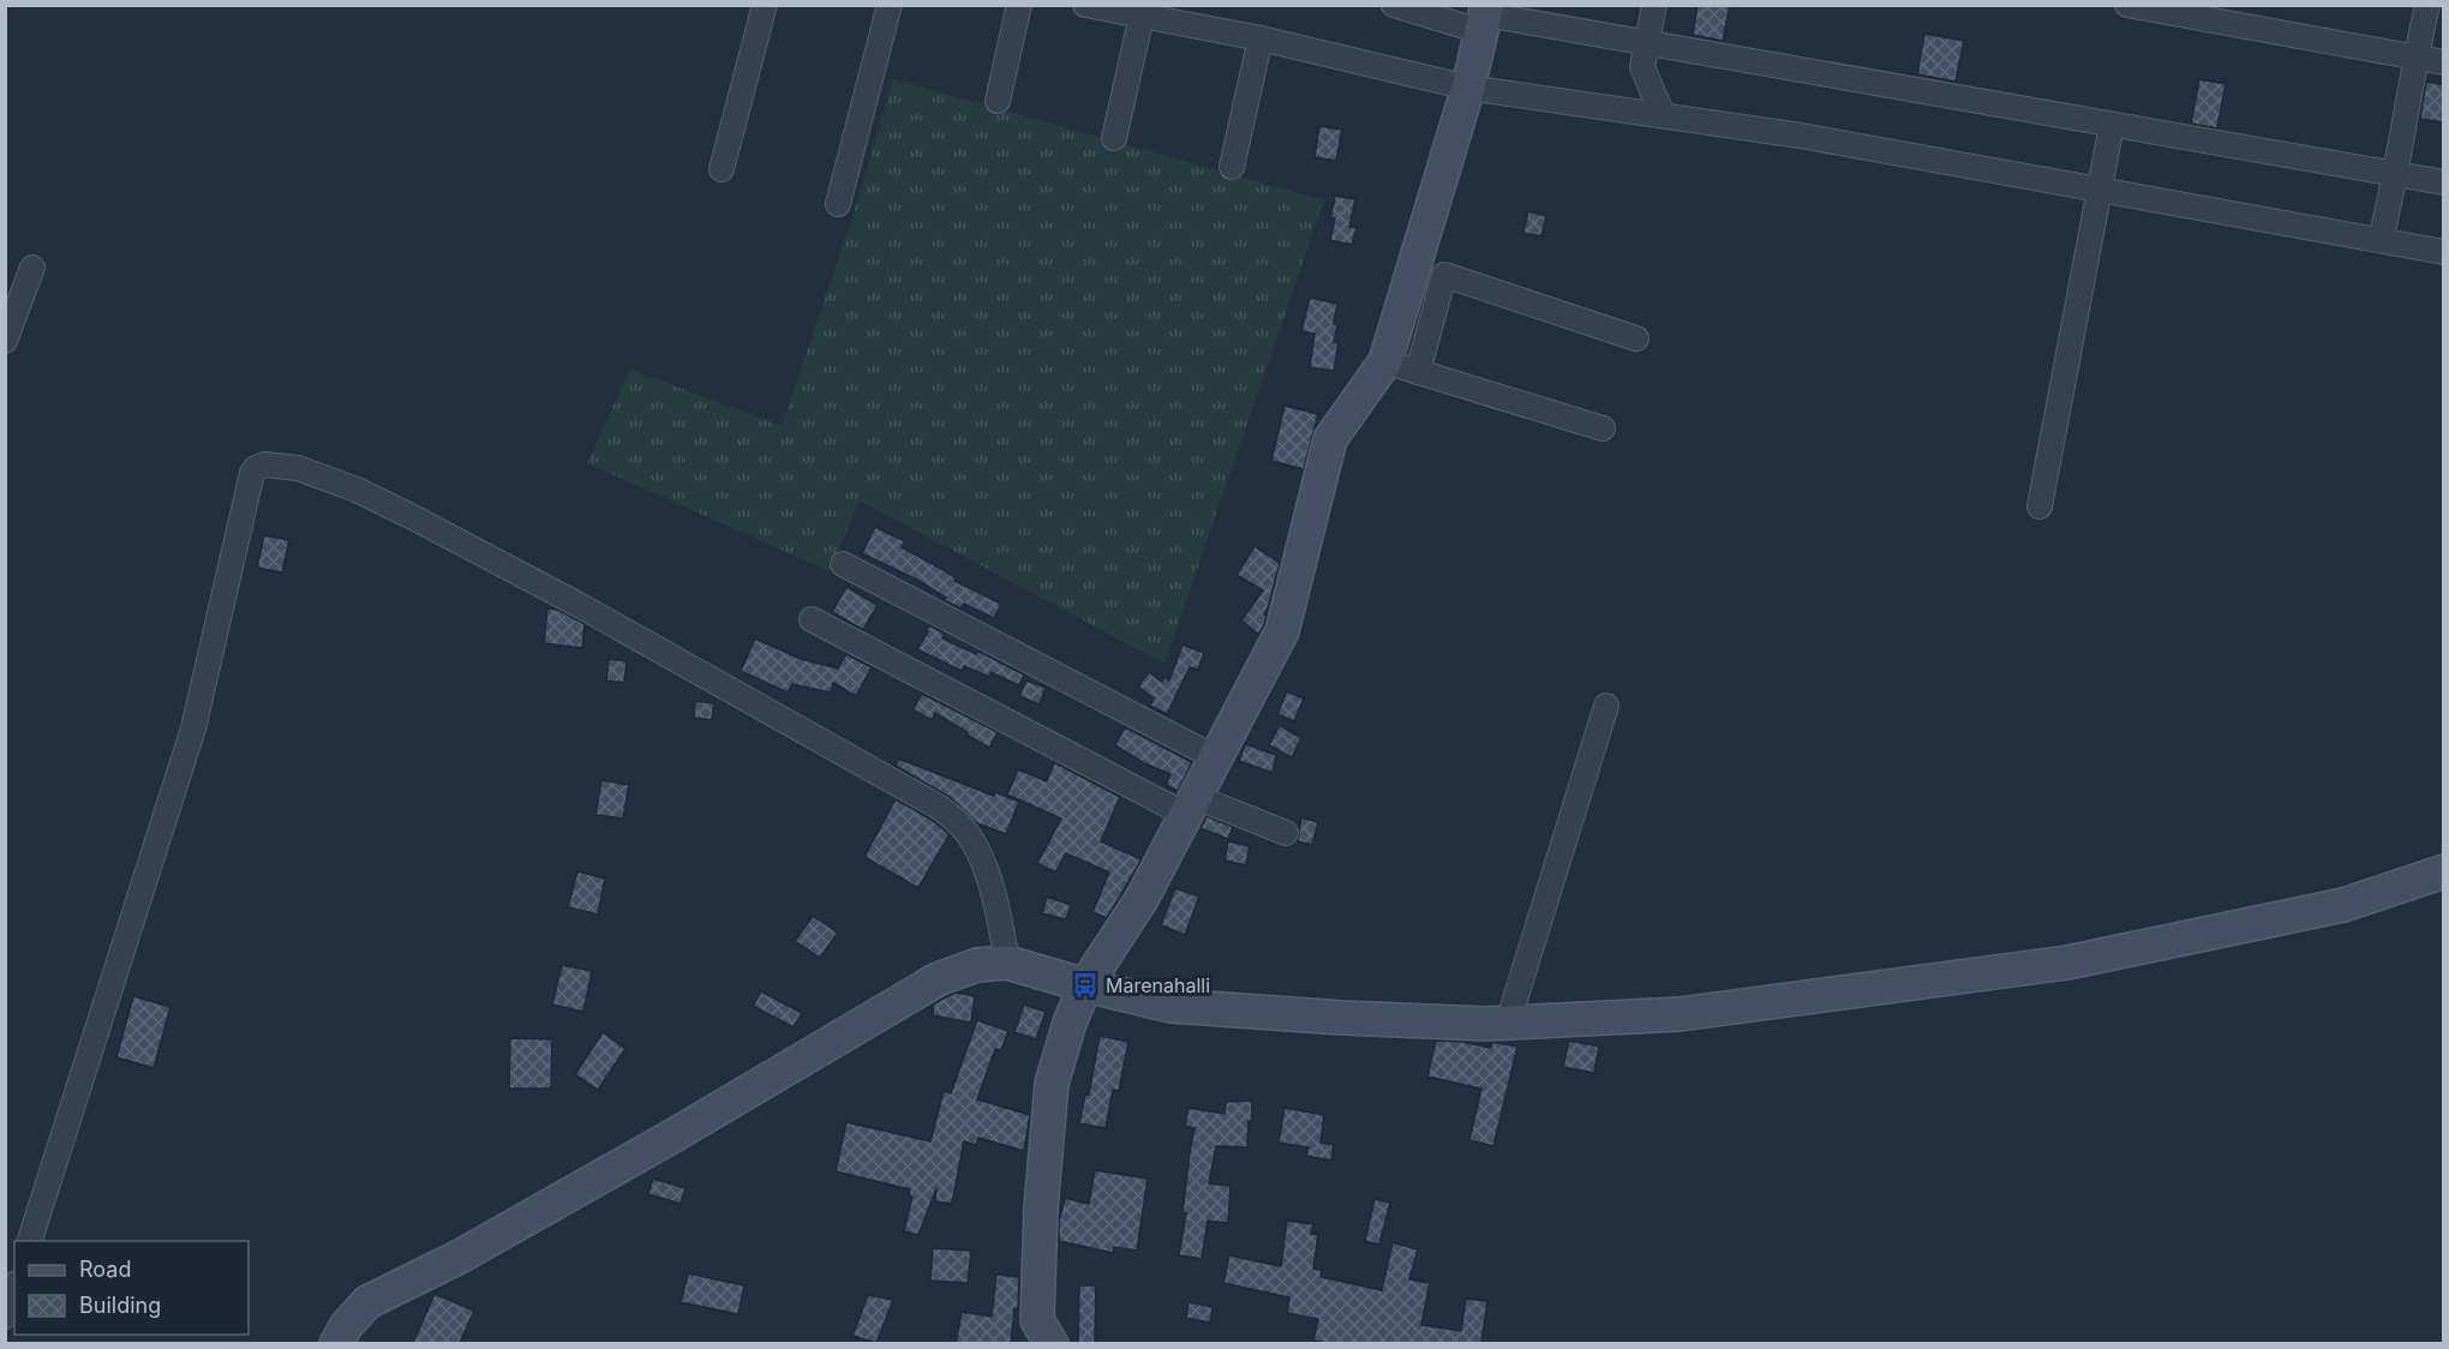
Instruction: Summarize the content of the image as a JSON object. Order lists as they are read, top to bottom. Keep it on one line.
{"places":{"bus stop":["Marenahalli"]},"legend":["Road","Building"]}
